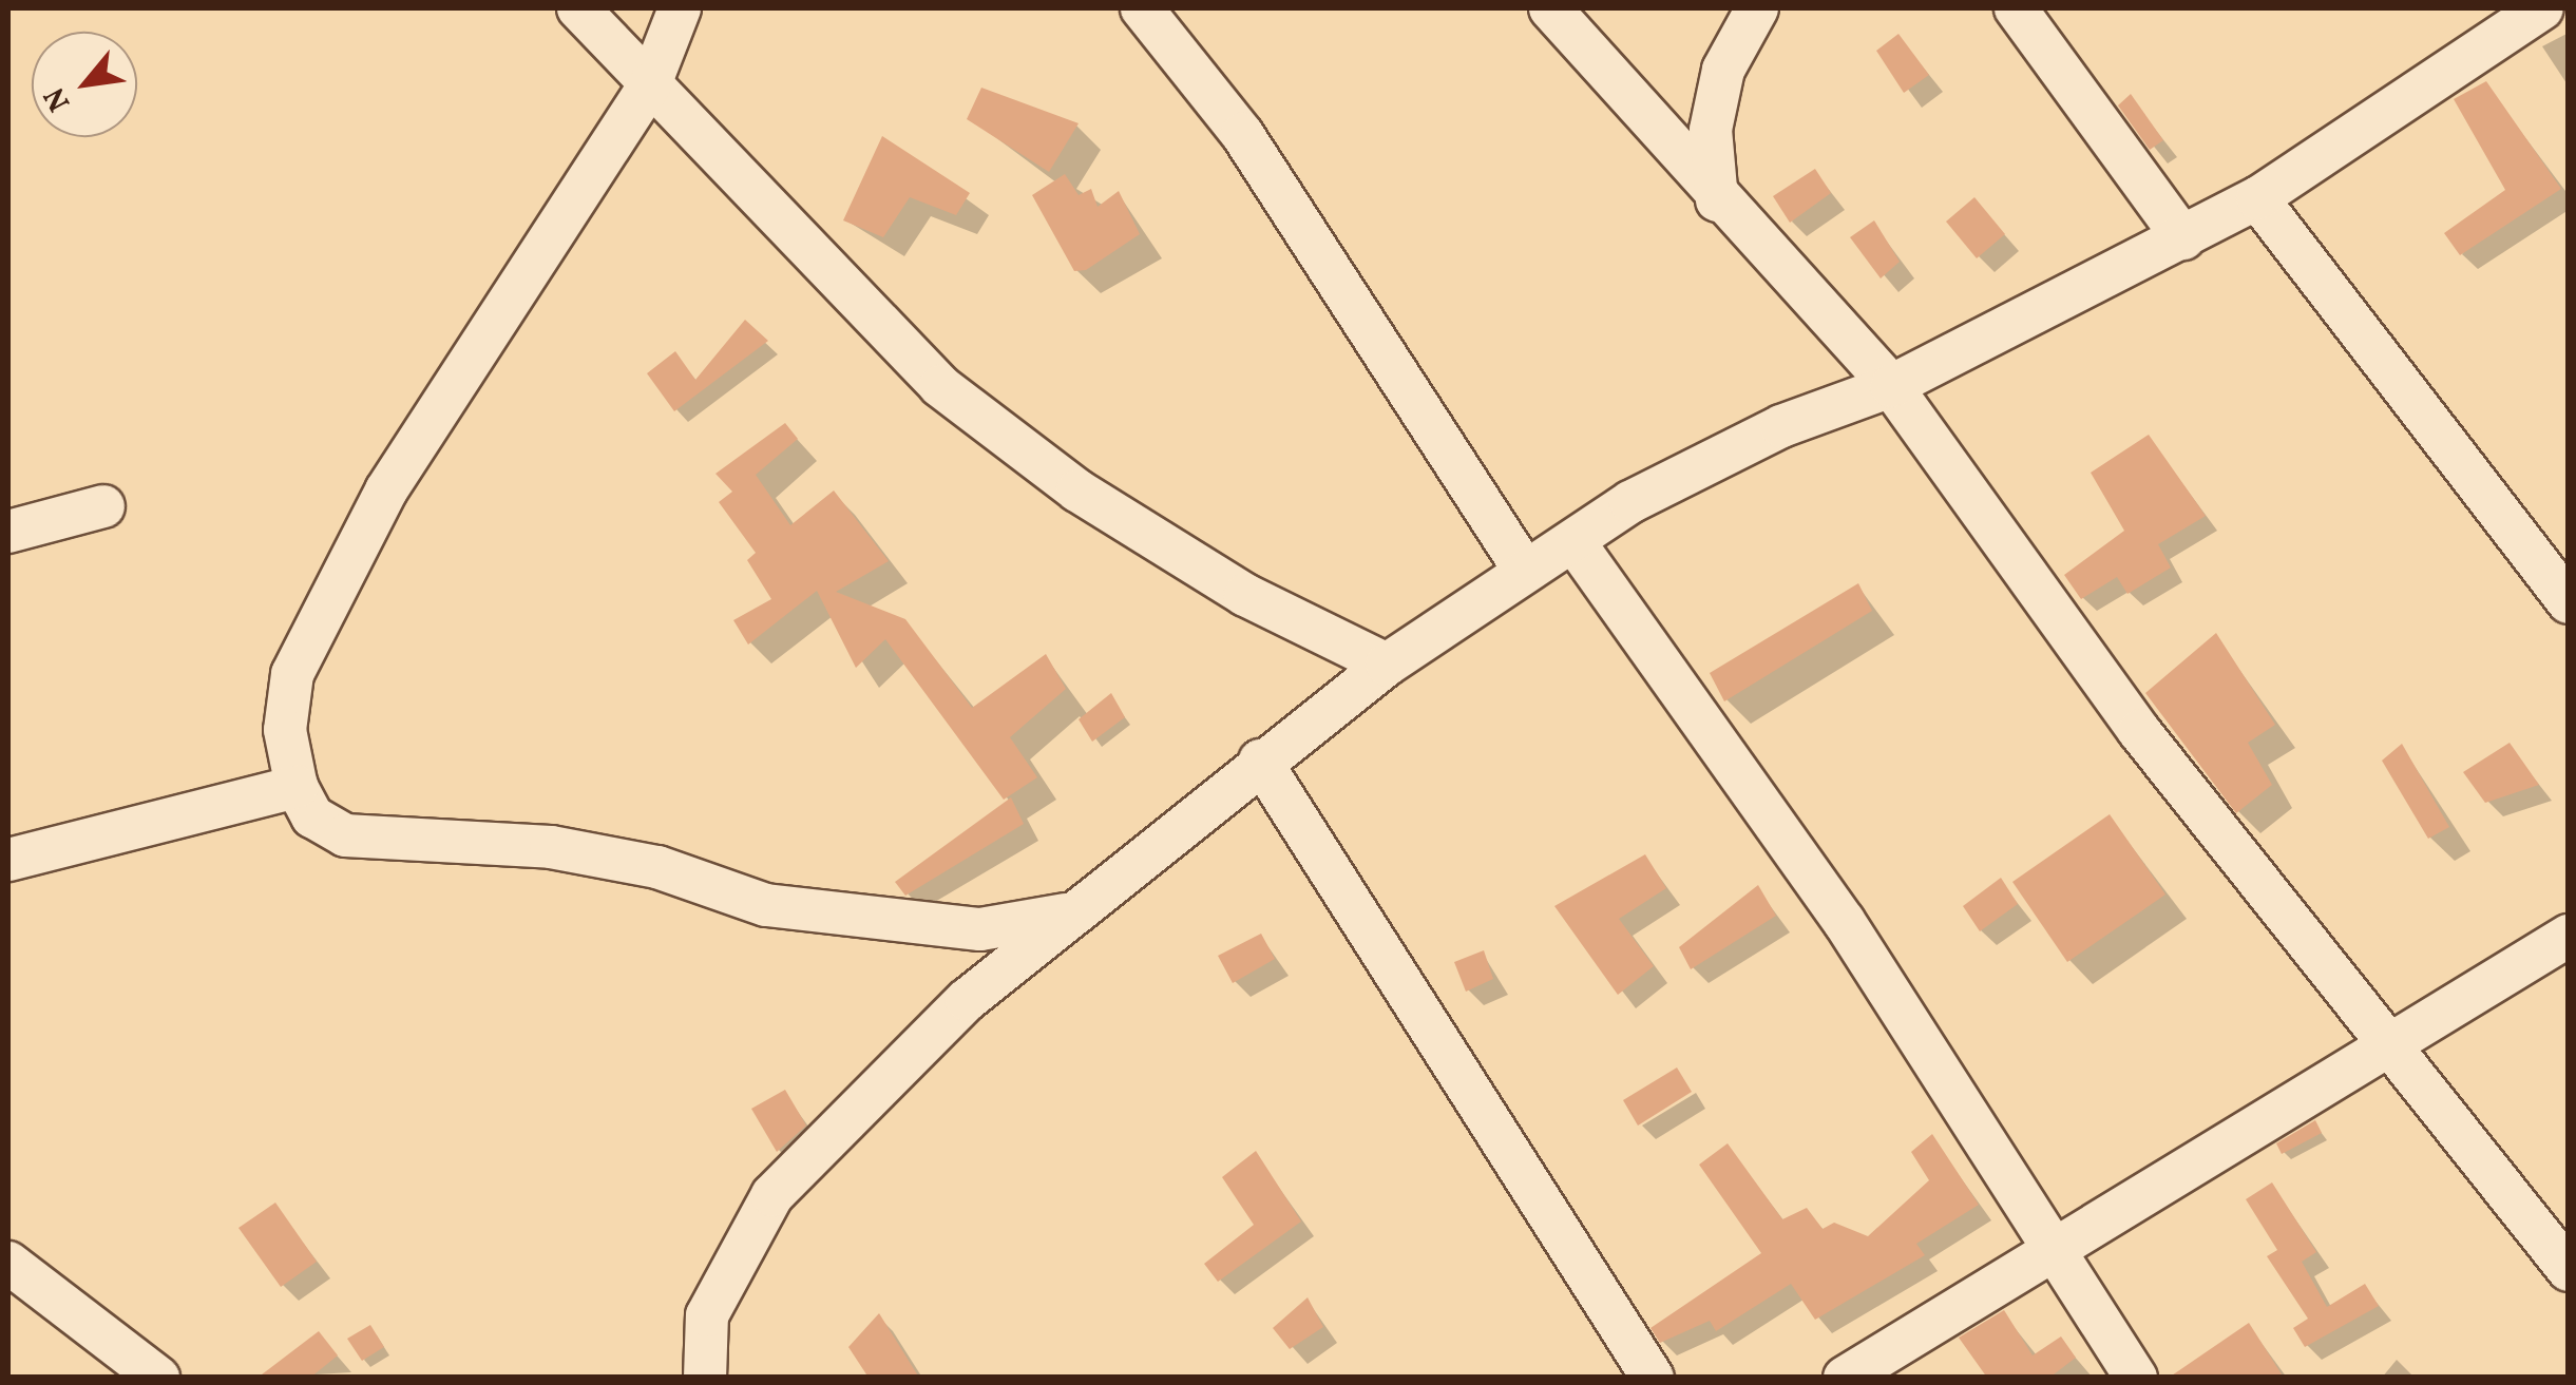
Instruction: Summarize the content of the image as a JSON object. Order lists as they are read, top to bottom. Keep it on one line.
{"north":"bottom left"}
